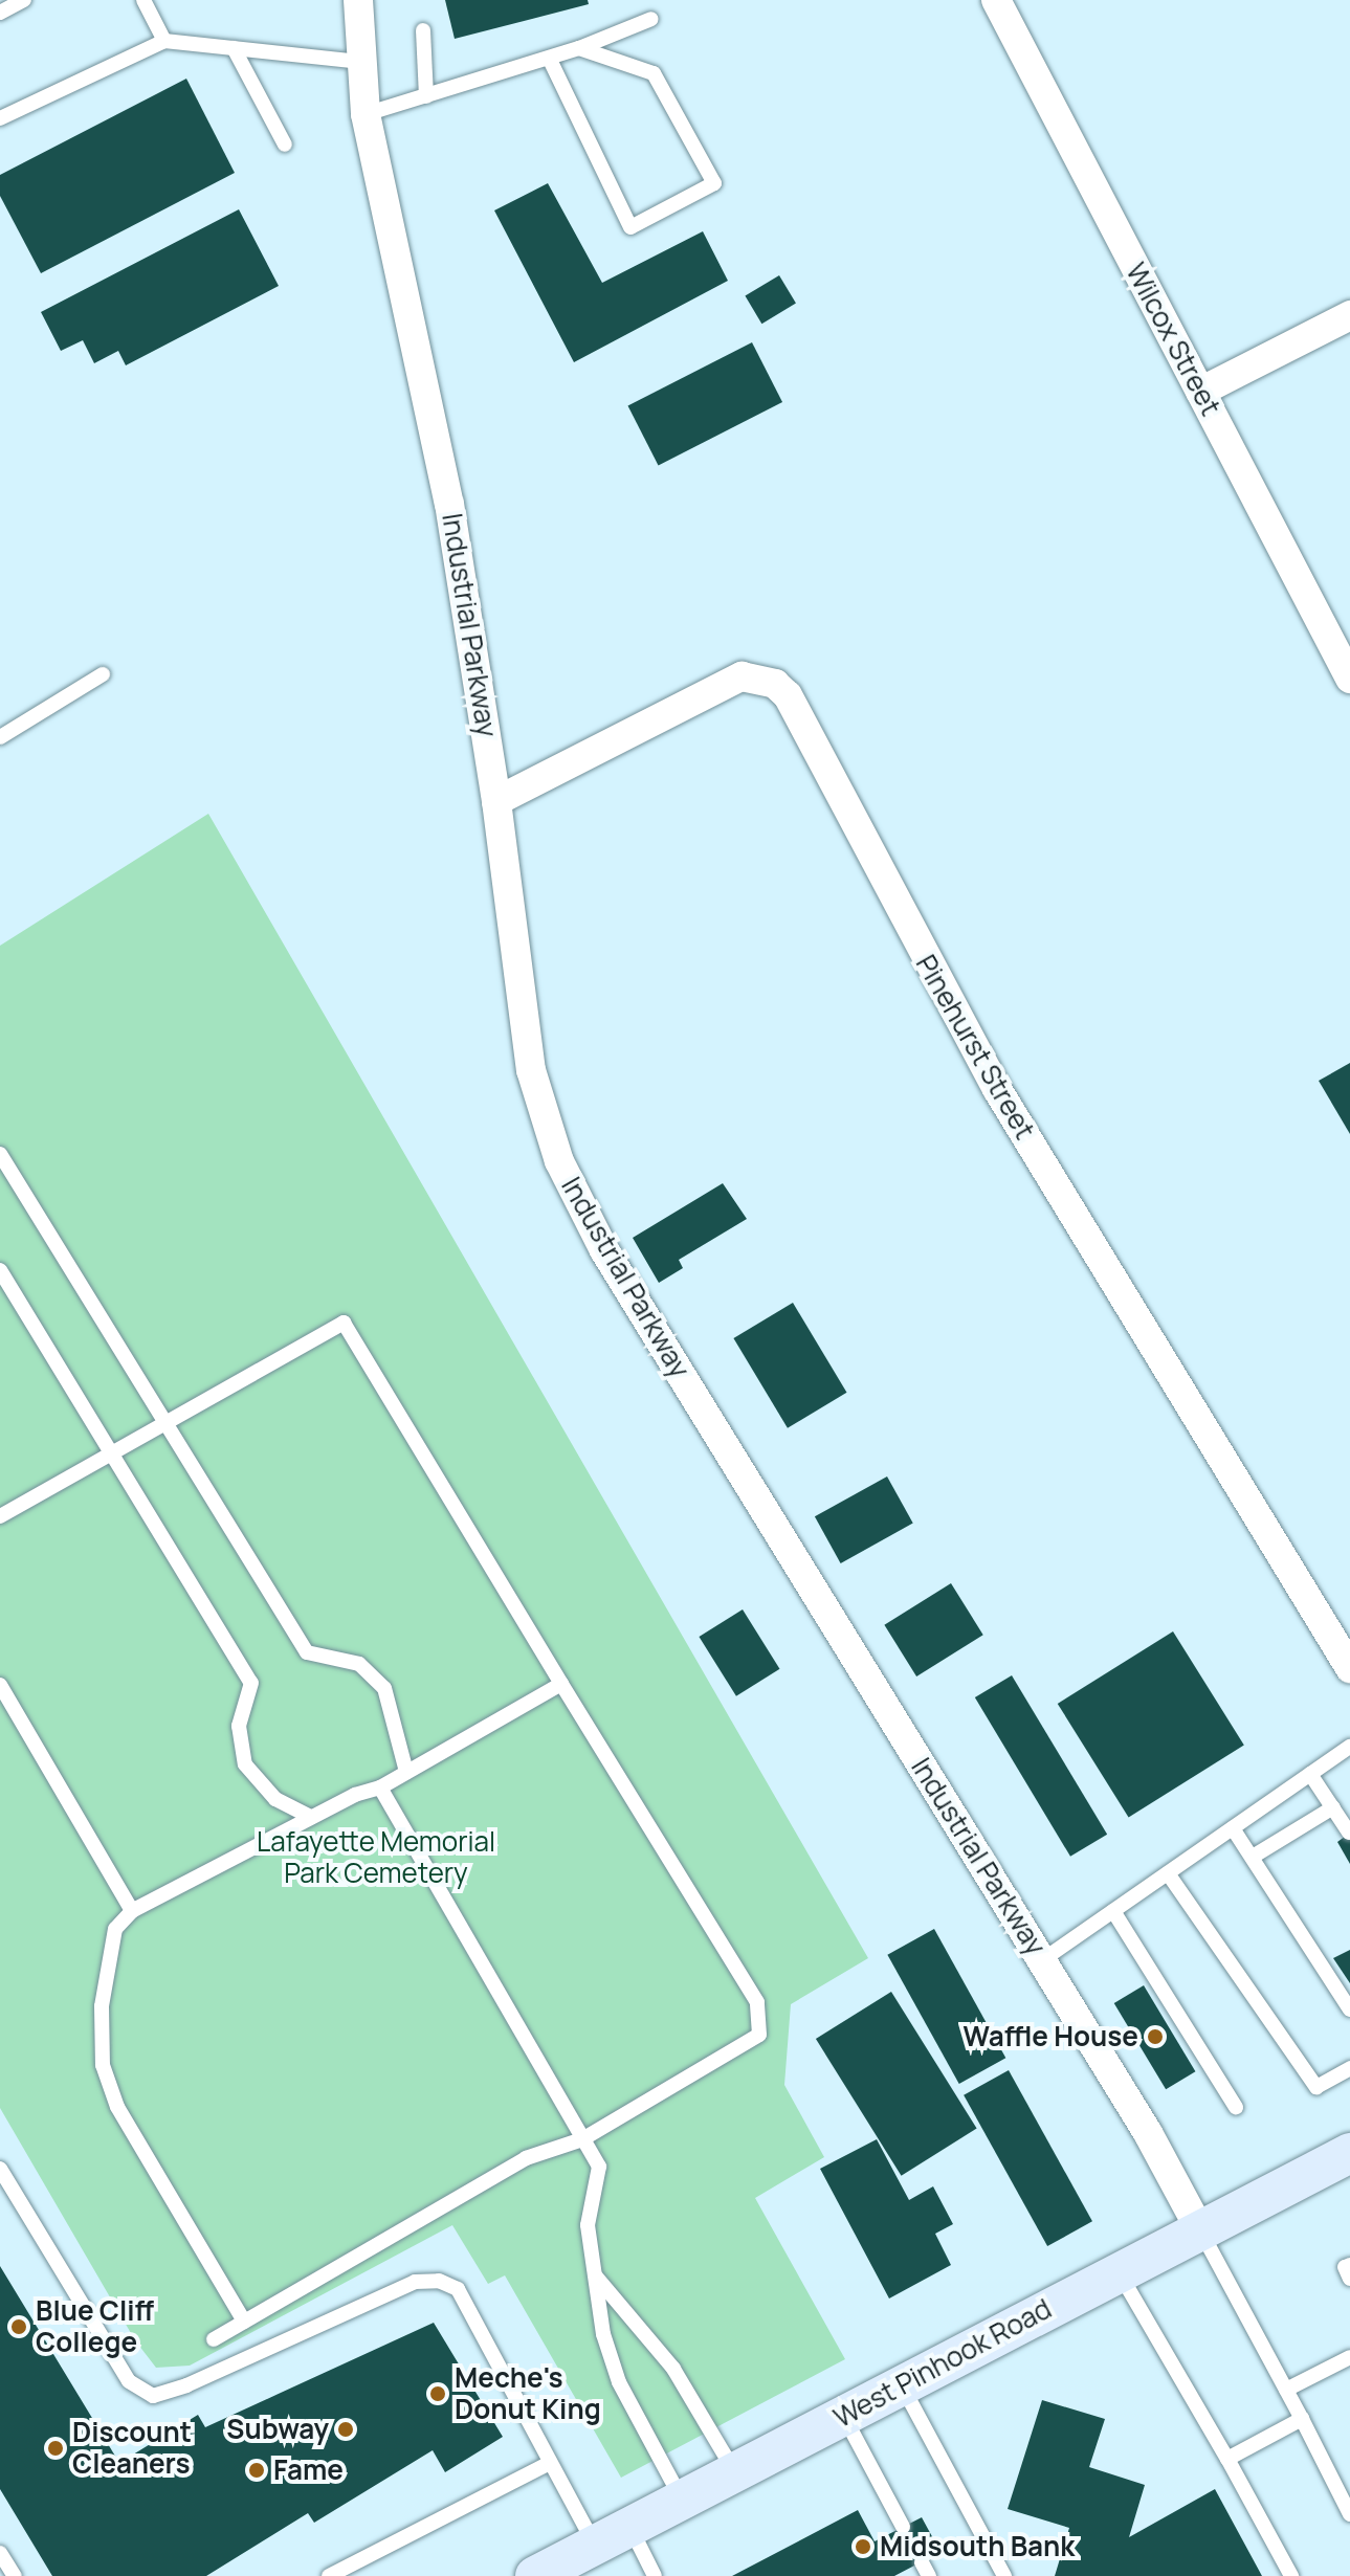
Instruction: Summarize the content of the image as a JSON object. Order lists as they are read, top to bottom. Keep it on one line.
{"streets":{"main road":["West Pinhook Road"],"street":["Wilcox Street","Industrial Parkway","Pinehurst Street"]},"crossings":[["Industrial Parkway","Pinehurst Street"],["Industrial Parkway","West Pinhook Road"]],"parks":["Lafayette Memorial Park Cemetery"],"places":["Waffle House","Blue Cliff College","Meche's Donut King","Subway","Discount Cleaners","Fame","Midsouth Bank"]}
